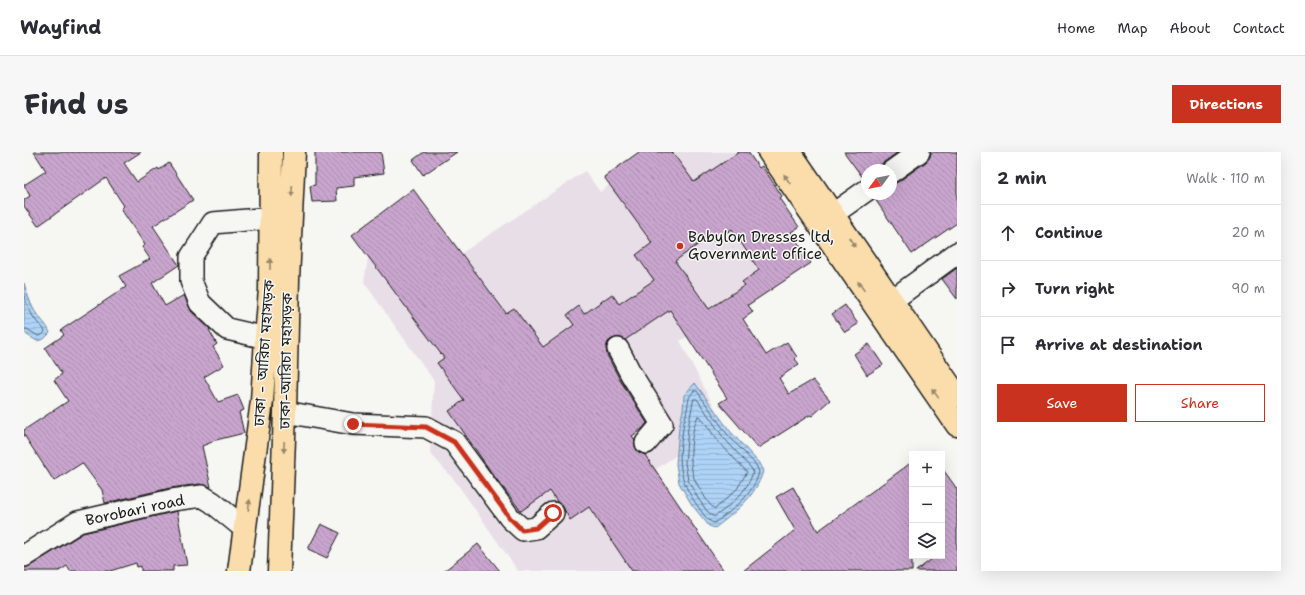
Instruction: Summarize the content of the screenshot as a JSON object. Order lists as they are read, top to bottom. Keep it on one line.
{"streets":{"main road":["ঢাকা - আরিচা মহাসড়ক","ঢাকা-আরিচা মহাসড়ক"],"street":["Borobari road"]},"crossings":[["ঢাকা - আরিচা মহাসড়ক","Borobari road"]],"one_way":["ঢাকা - আরিচা মহাসড়ক","ঢাকা-আরিচা মহাসড়ক"],"places":["Babylon Dresses ltd, Government office"],"north":"bottom left","page":{"header":"Wayfind","nav":["Home","Map","About","Contact"],"title":"Find us","buttons":["Directions",["Save","Share"]],"heading":["2 min","Walk · 110 m"],"list":[["Continue","20 m"],["Turn right","90 m"],"Arrive at destination"],"map_buttons":["+","−"]}}
